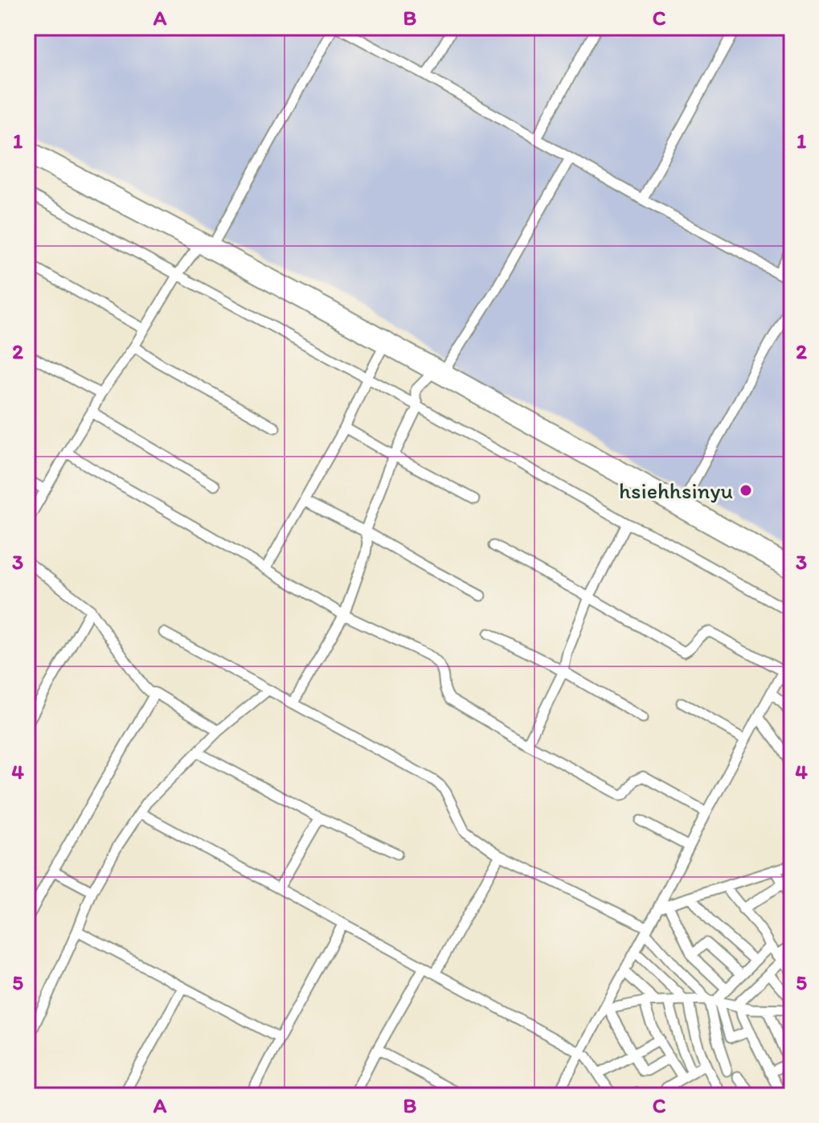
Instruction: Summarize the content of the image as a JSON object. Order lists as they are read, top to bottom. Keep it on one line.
{"places":["hsiehhsinyu"],"grid":{"columns":["A","B","C"],"rows":["1","2","3","4","5"]}}
